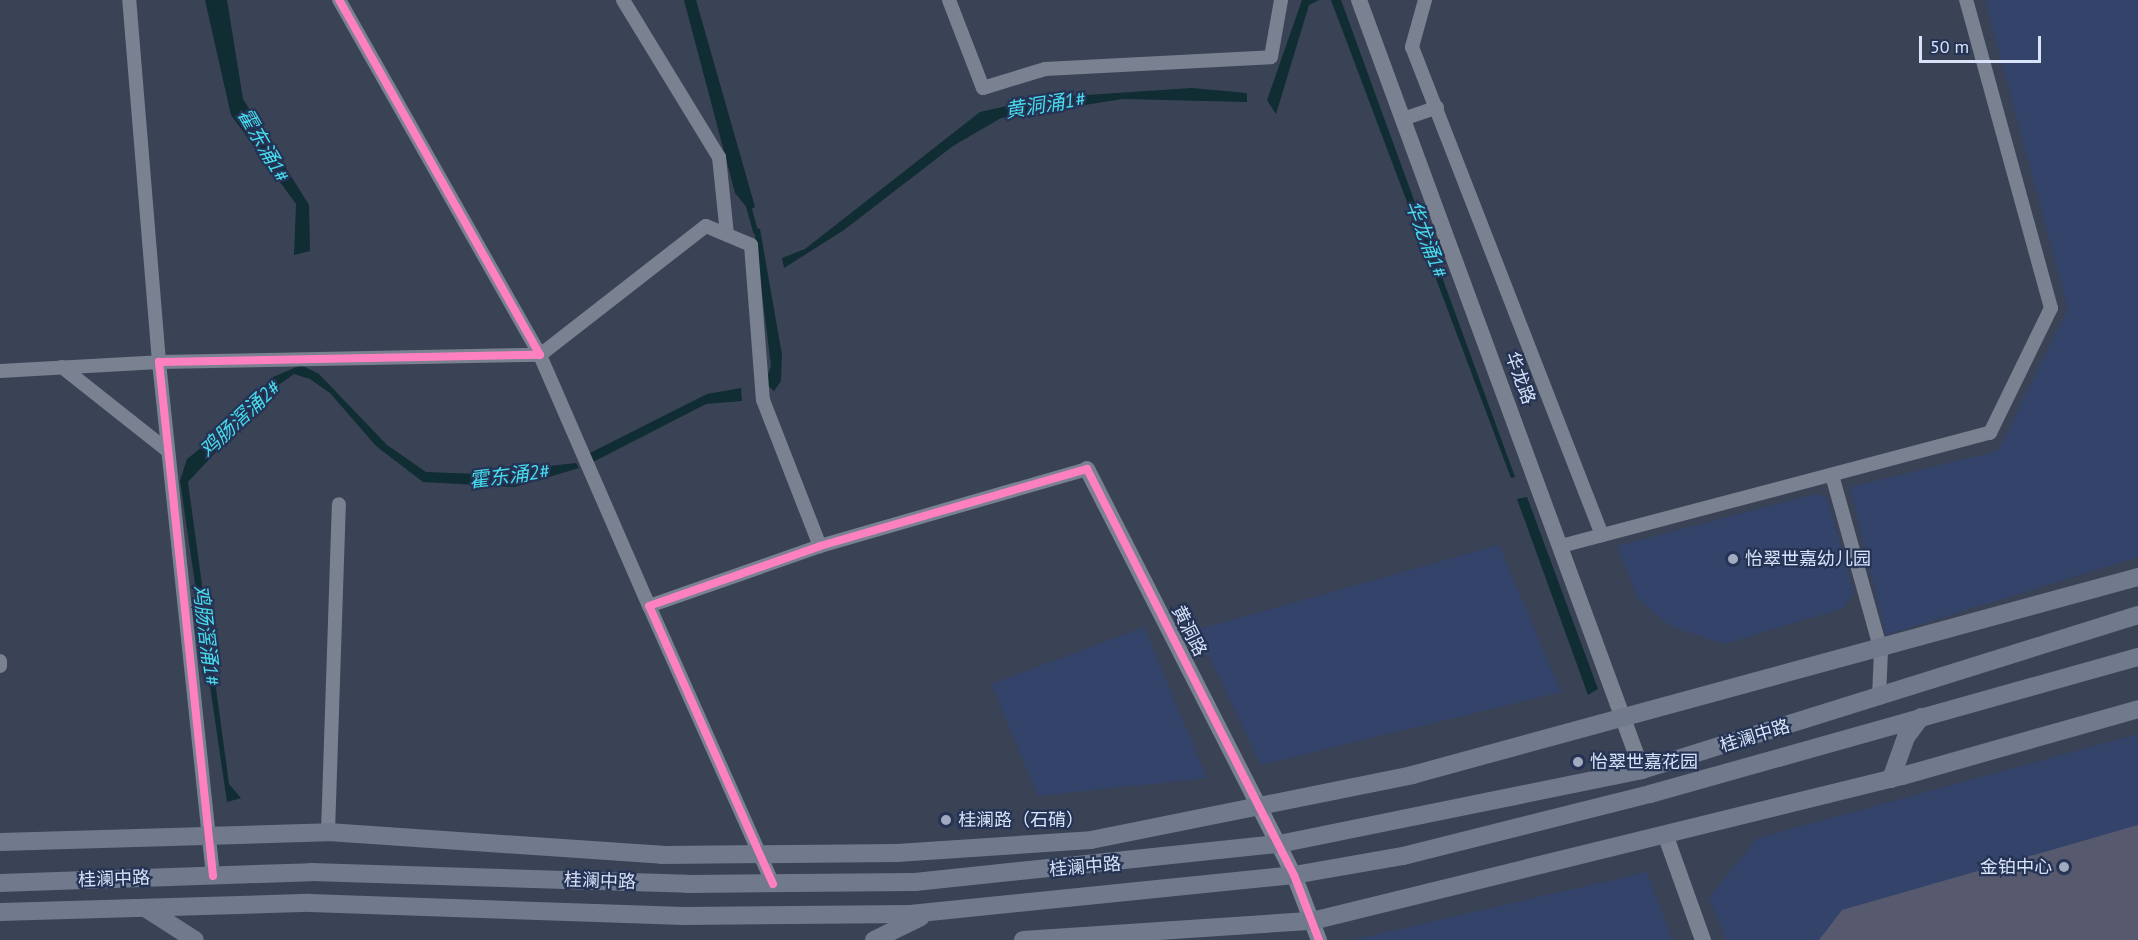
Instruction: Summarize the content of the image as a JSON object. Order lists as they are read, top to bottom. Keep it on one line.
{"streets":{"main road":["桂澜中路"],"street":["华龙路","黄洞路"]},"crossings":[["华龙路","桂澜中路"],["黄洞路","桂澜中路"]],"water":["黄洞涌1#","霍东涌1#","华龙涌1#","鸡肠滘涌2#","霍东涌2#","鸡肠滘涌1#"],"places":["怡翠世嘉幼儿园","怡翠世嘉花园","桂澜路（石𬒔）","金铂中心"],"scale_bar":"50 m"}
